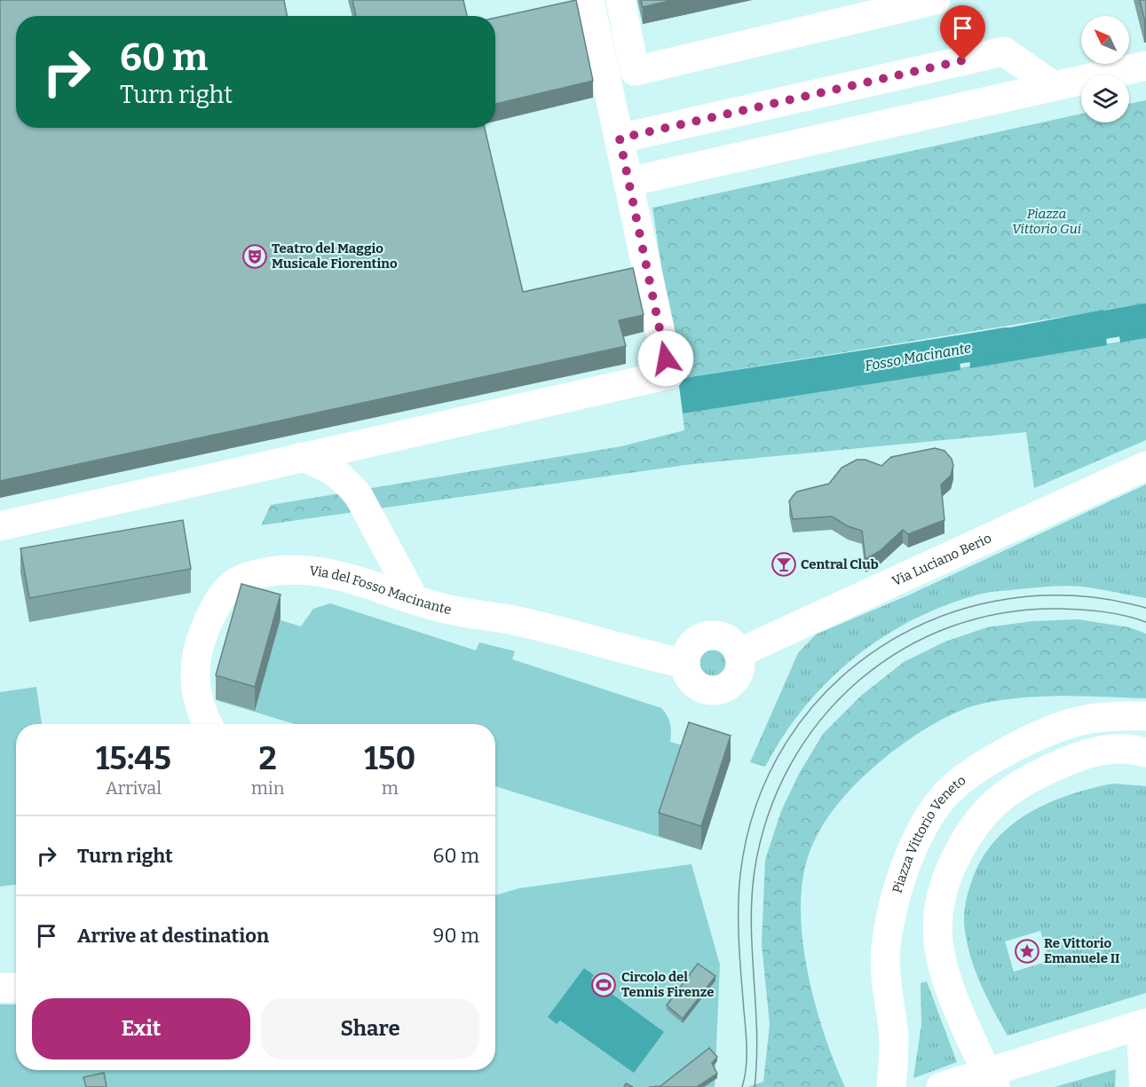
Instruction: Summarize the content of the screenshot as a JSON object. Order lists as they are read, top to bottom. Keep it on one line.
{"streets":{"street":["Via Luciano Berio","Via del Fosso Macinante","Piazza Vittorio Veneto"]},"crossings":[["Via Luciano Berio","Via del Fosso Macinante"]],"water":["Fosso Macinante"],"parks":["Piazza Vittorio Gui"],"places":{"theatre":["Teatro del Maggio Musicale Fiorentino"],"bar":["Central Club"],"place":["Re Vittorio Emanuele II"],"sports":["Circolo del Tennis Firenze"]},"north":"top left","page":{"turn":["60 m","Turn right"],"eta":["15:45","Arrival","2","min","150","m"],"list":[{"name":"Turn right","value":"60 m"},{"name":"Arrive at destination","value":"90 m"}],"buttons":["Exit","Share"]}}
